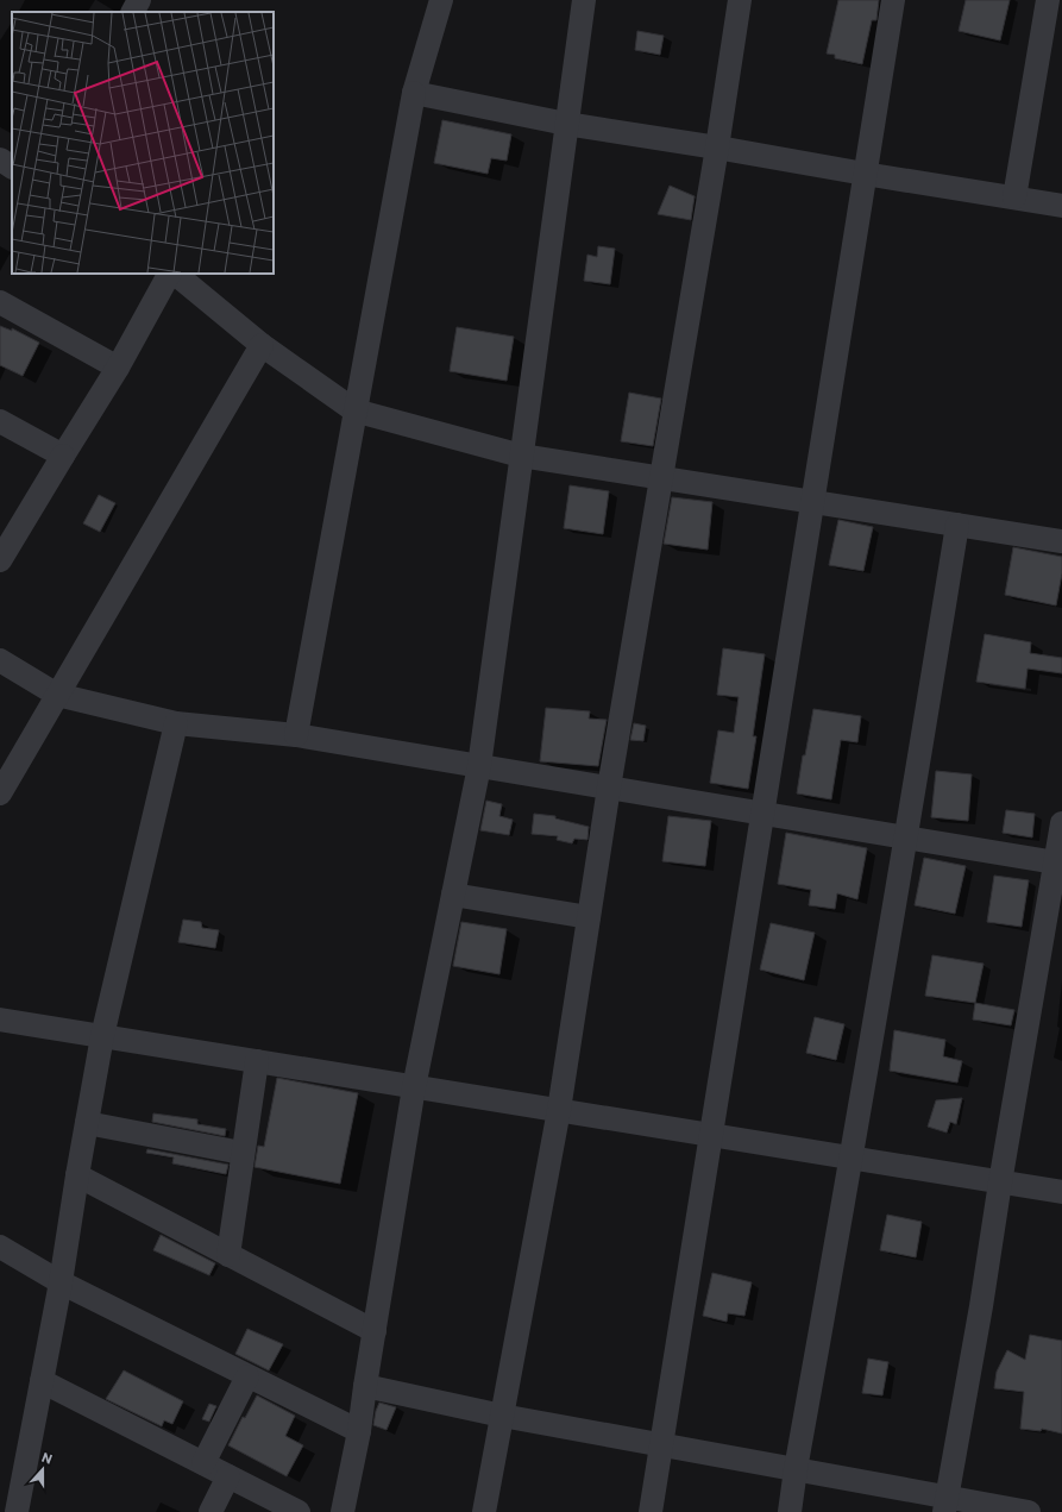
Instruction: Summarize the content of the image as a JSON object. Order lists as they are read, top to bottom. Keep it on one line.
{"north":"top"}
